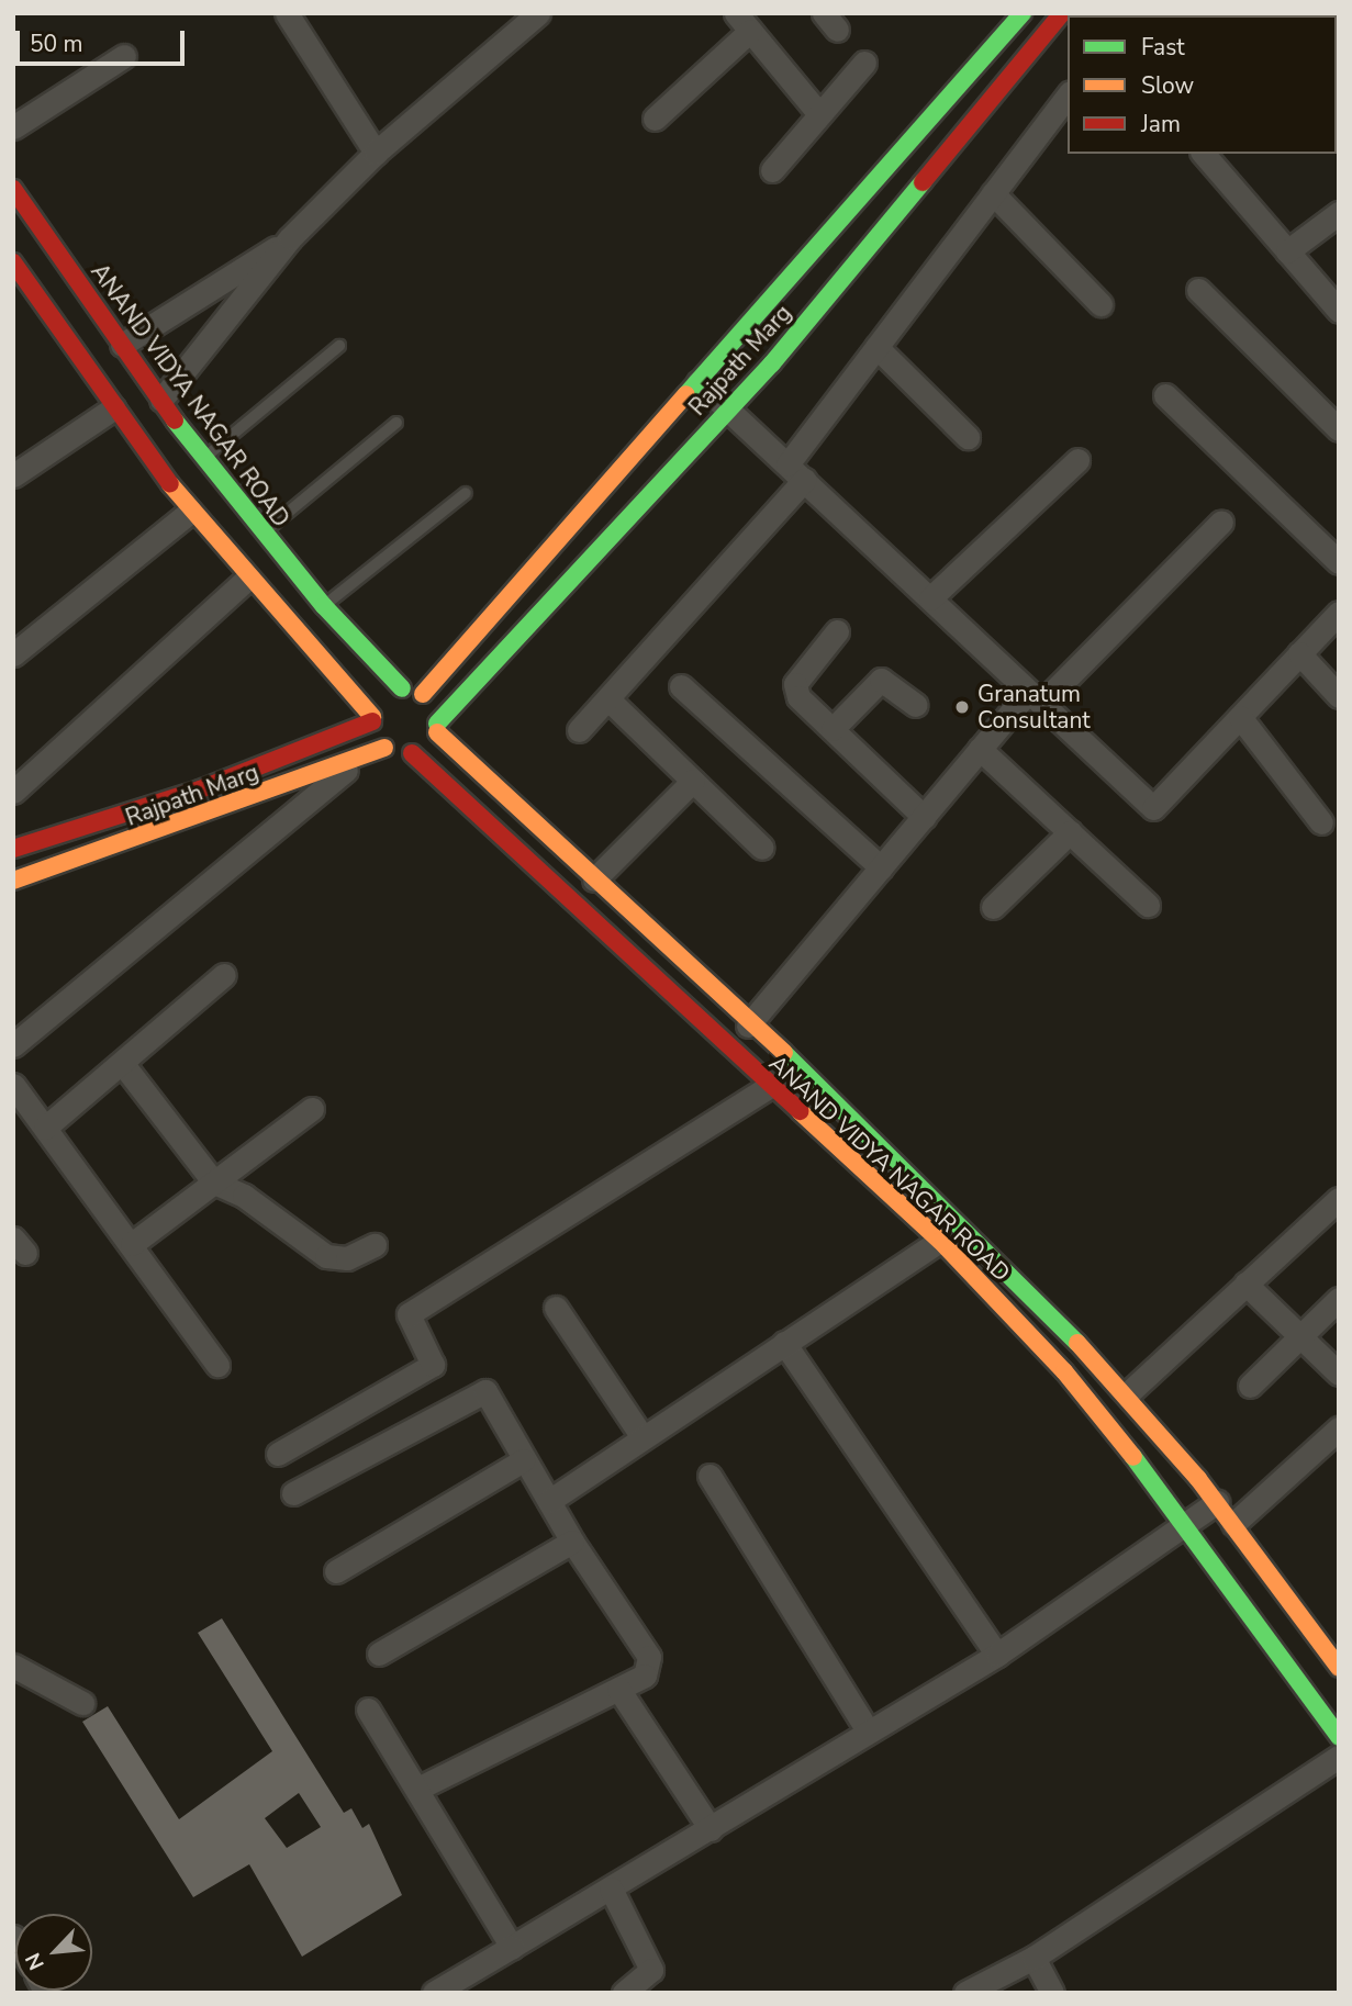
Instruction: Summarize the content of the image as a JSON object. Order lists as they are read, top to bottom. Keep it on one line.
{"streets":{"main road":["Rajpath Marg","ANAND VIDYA NAGAR ROAD"]},"crossings":[["Rajpath Marg","ANAND VIDYA NAGAR ROAD"]],"places":["Granatum Consultant"],"legend":["Fast","Slow","Jam"],"scale_bar":"50 m","north":"bottom left"}
